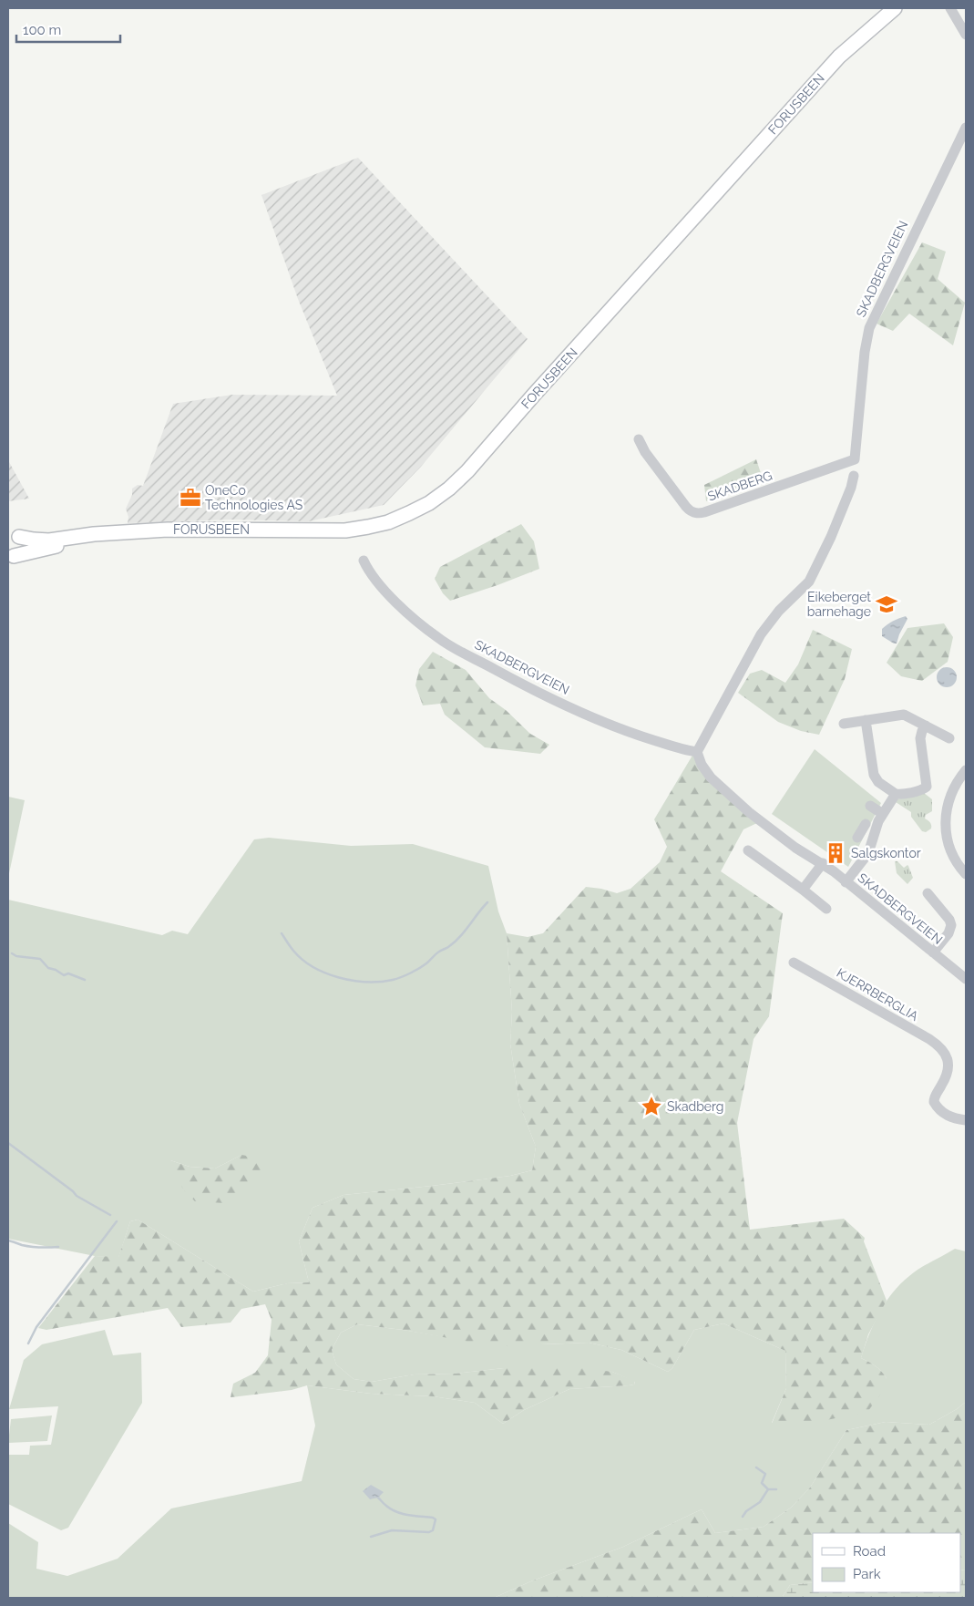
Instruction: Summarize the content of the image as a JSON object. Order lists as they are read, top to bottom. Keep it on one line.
{"streets":{"main road":["FORUSBEEN"],"street":["SKADBERGVEIEN","SKADBERG","KJERRBERGLIA"]},"crossings":[["SKADBERGVEIEN","SKADBERG"]],"places":{"office":["OneCo Technologies AS"],"school or university":["Eikeberget barnehage"],"building":["Salgskontor"],"place":["Skadberg"]},"legend":["Road","Park"],"scale_bar":"100 m"}
